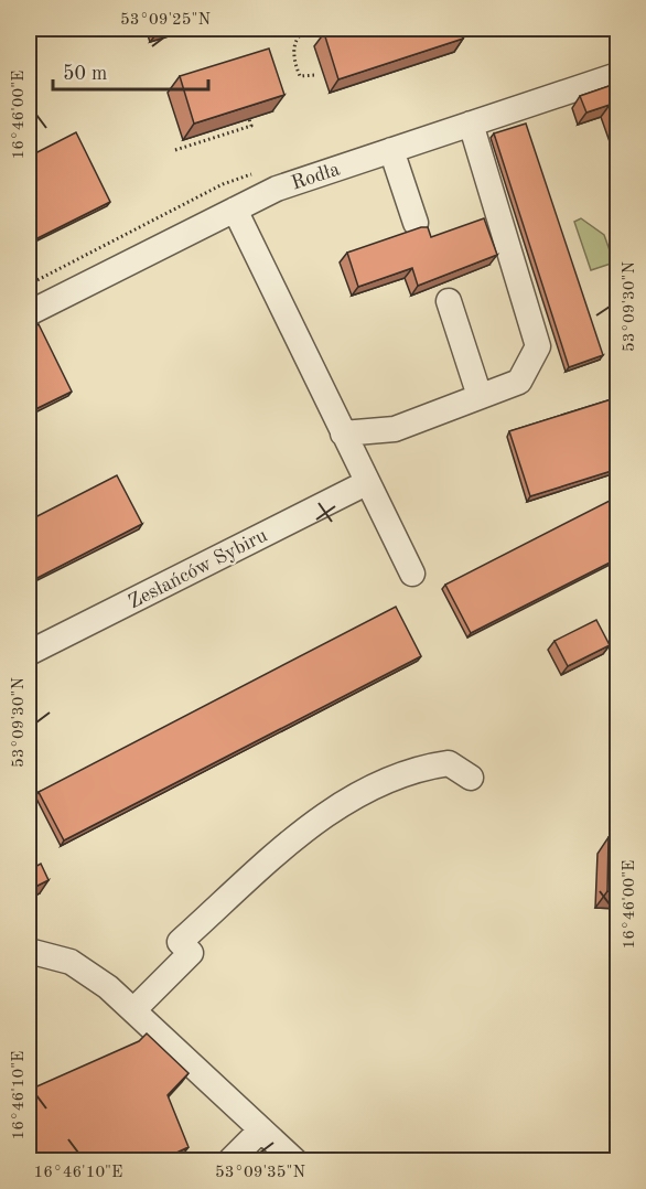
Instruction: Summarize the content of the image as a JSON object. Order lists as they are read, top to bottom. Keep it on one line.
{"streets":{"street":["Rodła","Zesłańców Sybiru"]},"scale_bar":"50 m","coordinates":["53°09'25\"N","16°46'00\"E","53°09'30\"N","16°46'10\"E","53°09'35\"N"]}
